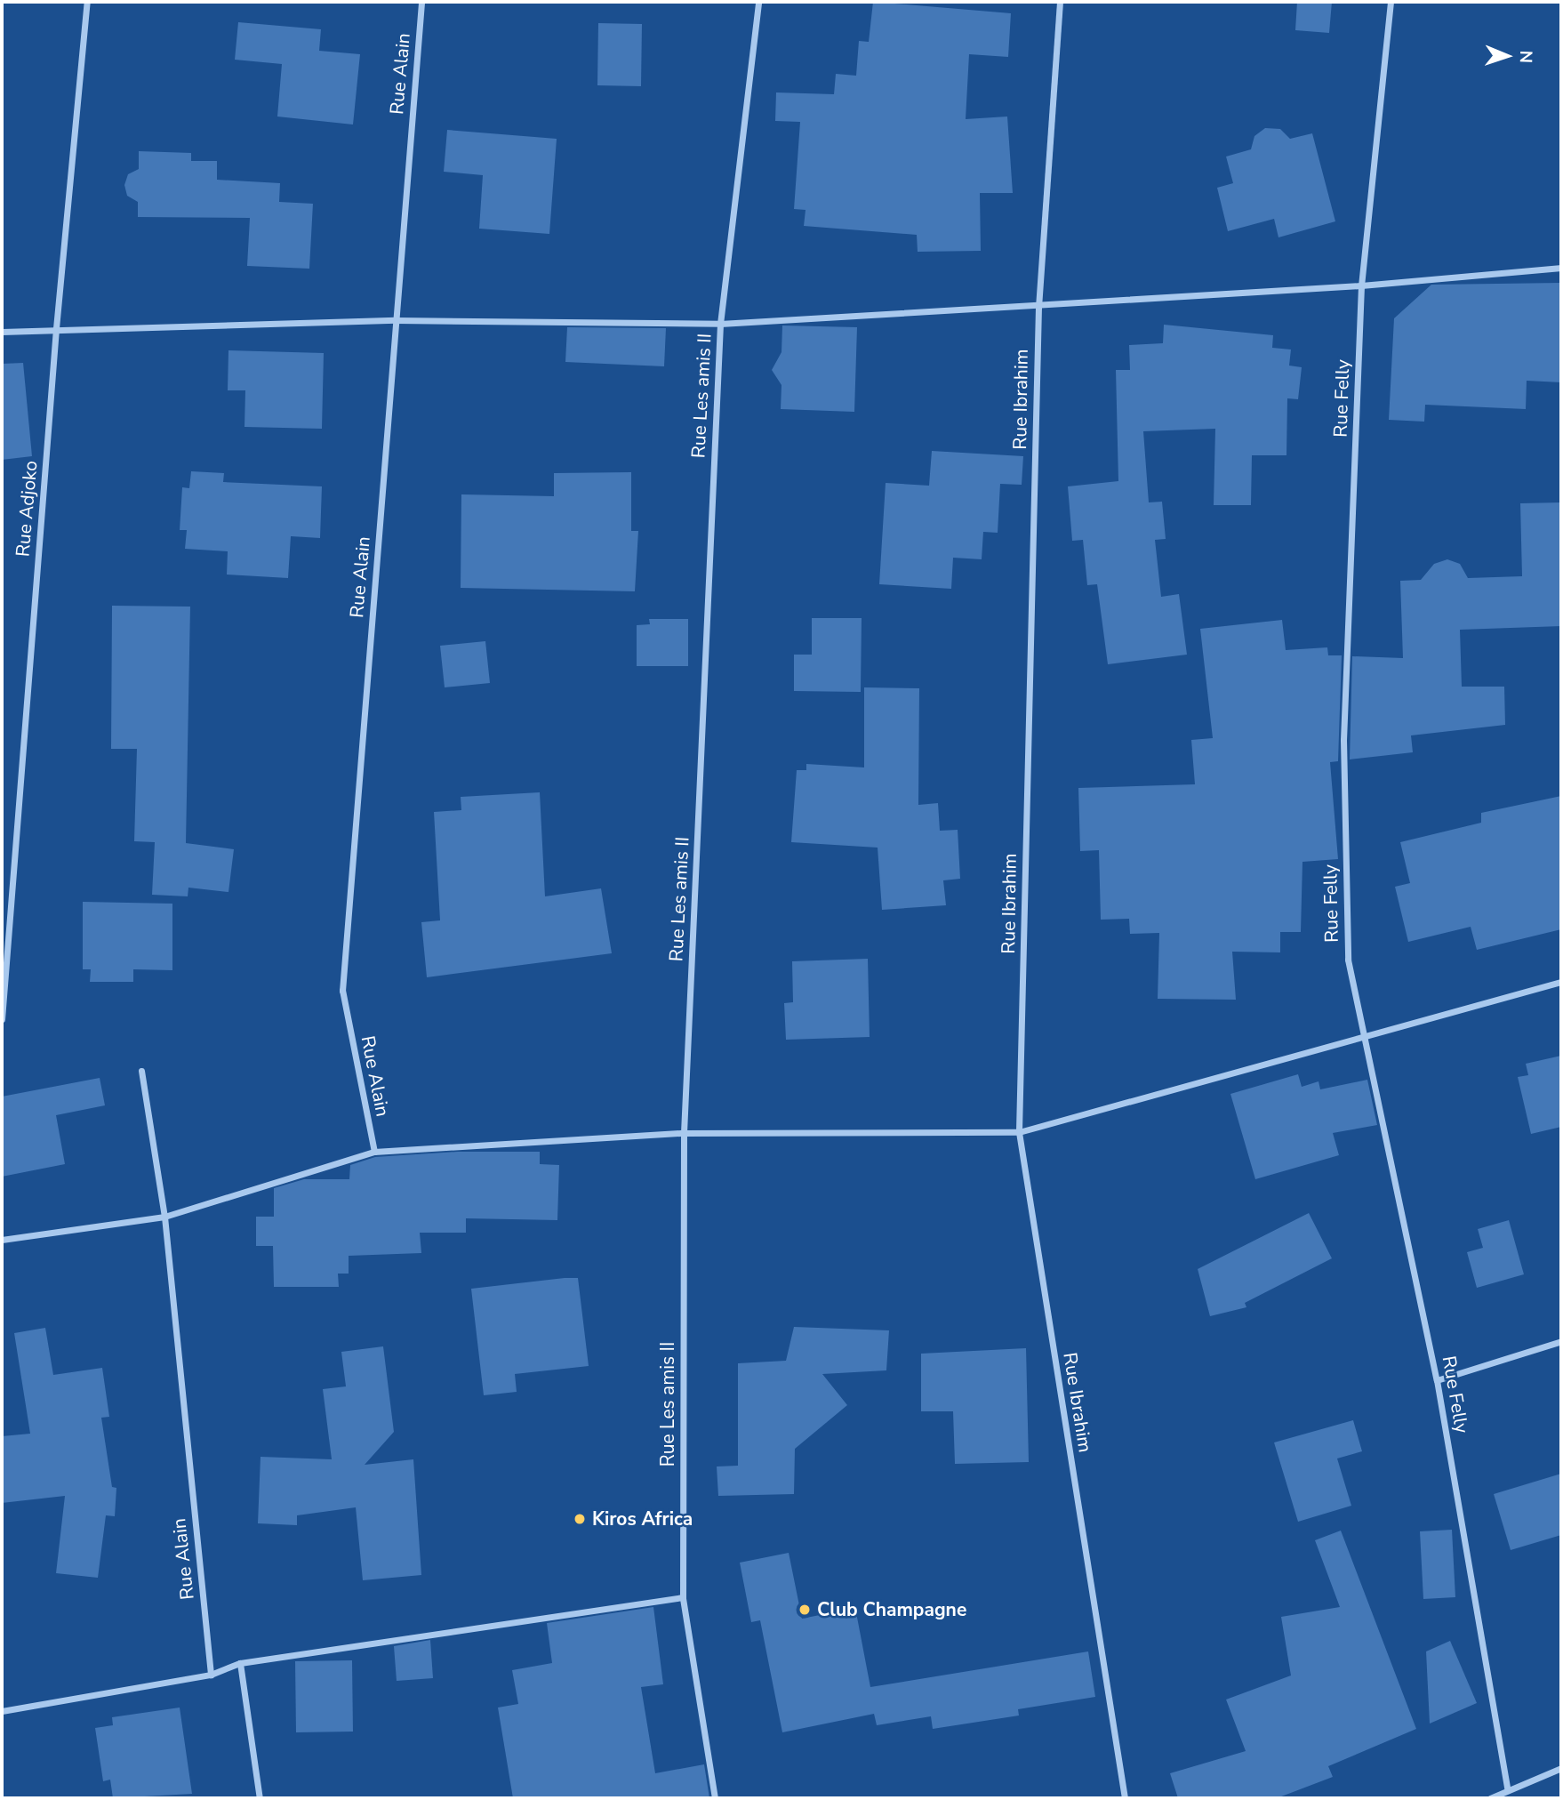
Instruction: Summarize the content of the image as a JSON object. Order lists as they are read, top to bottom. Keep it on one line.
{"streets":{"street":["Rue Alain","Rue Les amis II","Rue Felly","Rue Ibrahim","Rue Adjoko"]},"places":["Kiros Africa","Club Champagne"],"north":"right"}
